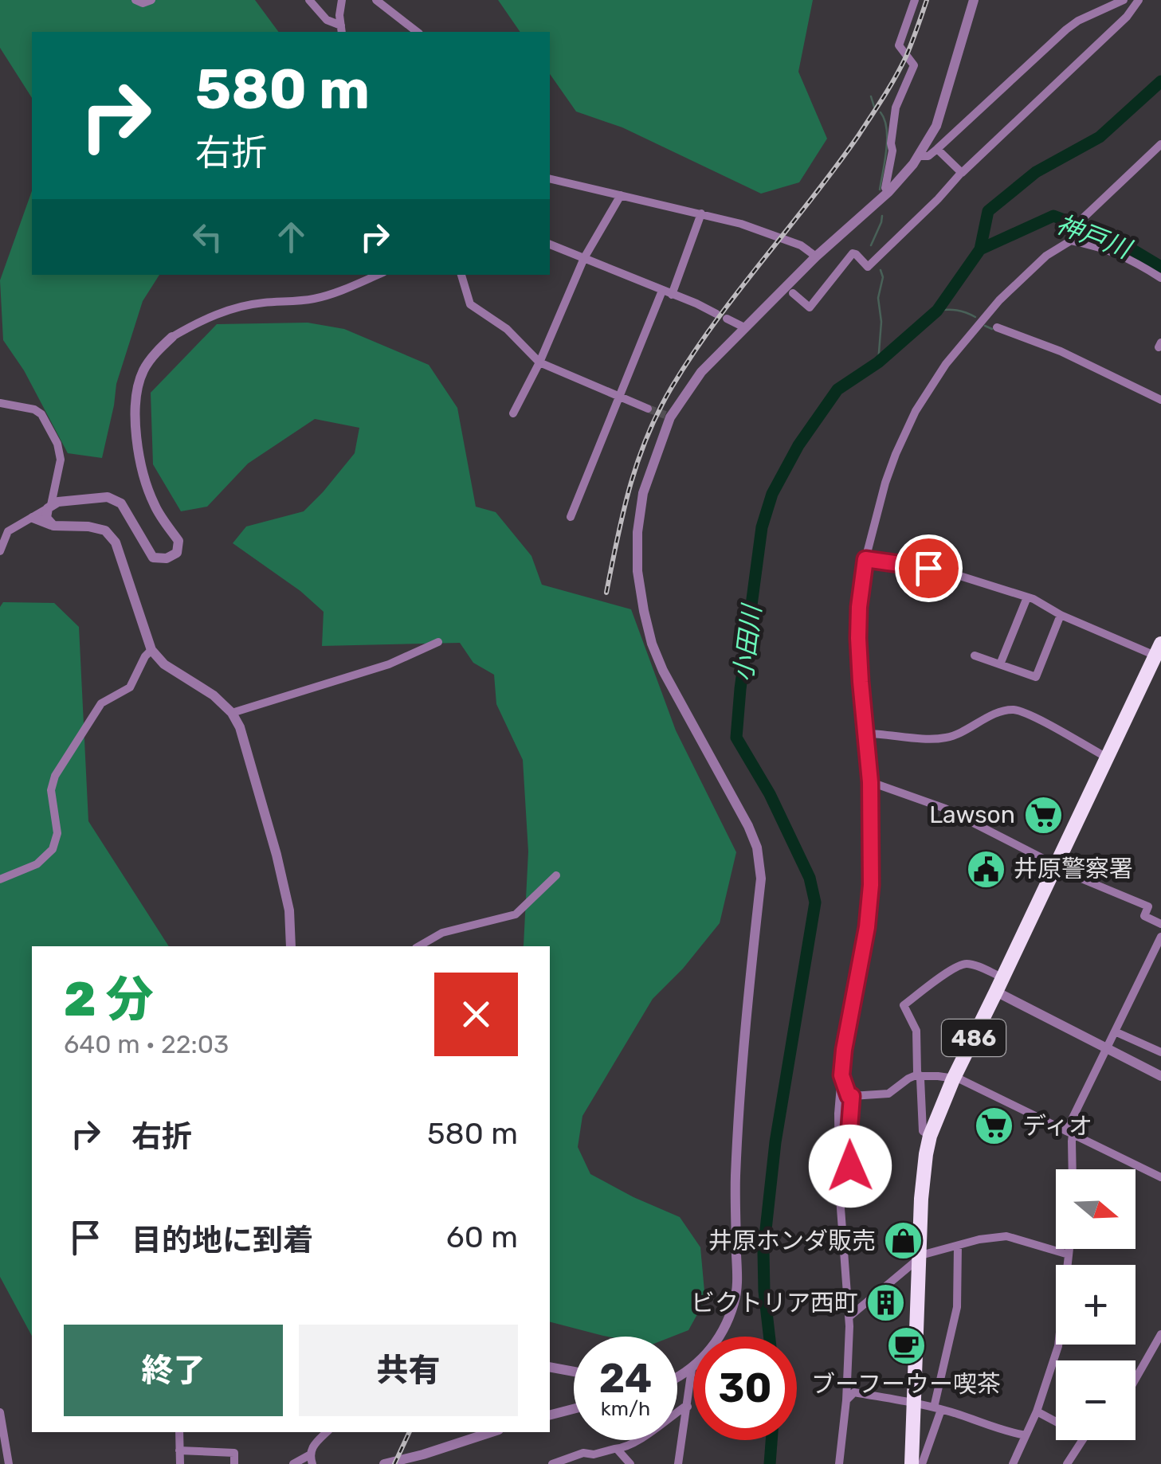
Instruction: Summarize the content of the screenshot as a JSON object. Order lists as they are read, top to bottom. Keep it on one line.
{"streets":{"highway":["486"]},"water":["神戸川","小田川"],"places":{"supermarket":["Lawson","ディオ"],"public building":["井原警察署"],"shop":["井原ホンダ販売"],"building":["ビクトリア西町"],"cafe":["ブーフーウー喫茶"]},"north":"right","page":{"turn":["580 m","右折"],"heading":["2 分","640 m · 22:03"],"list":[{"name":"右折","value":"580 m"},{"name":"目的地に到着","value":"60 m"}],"map_buttons":["+","−"],"buttons":["終了","共有"],"speed":"24 km/h","limit":"30"}}
